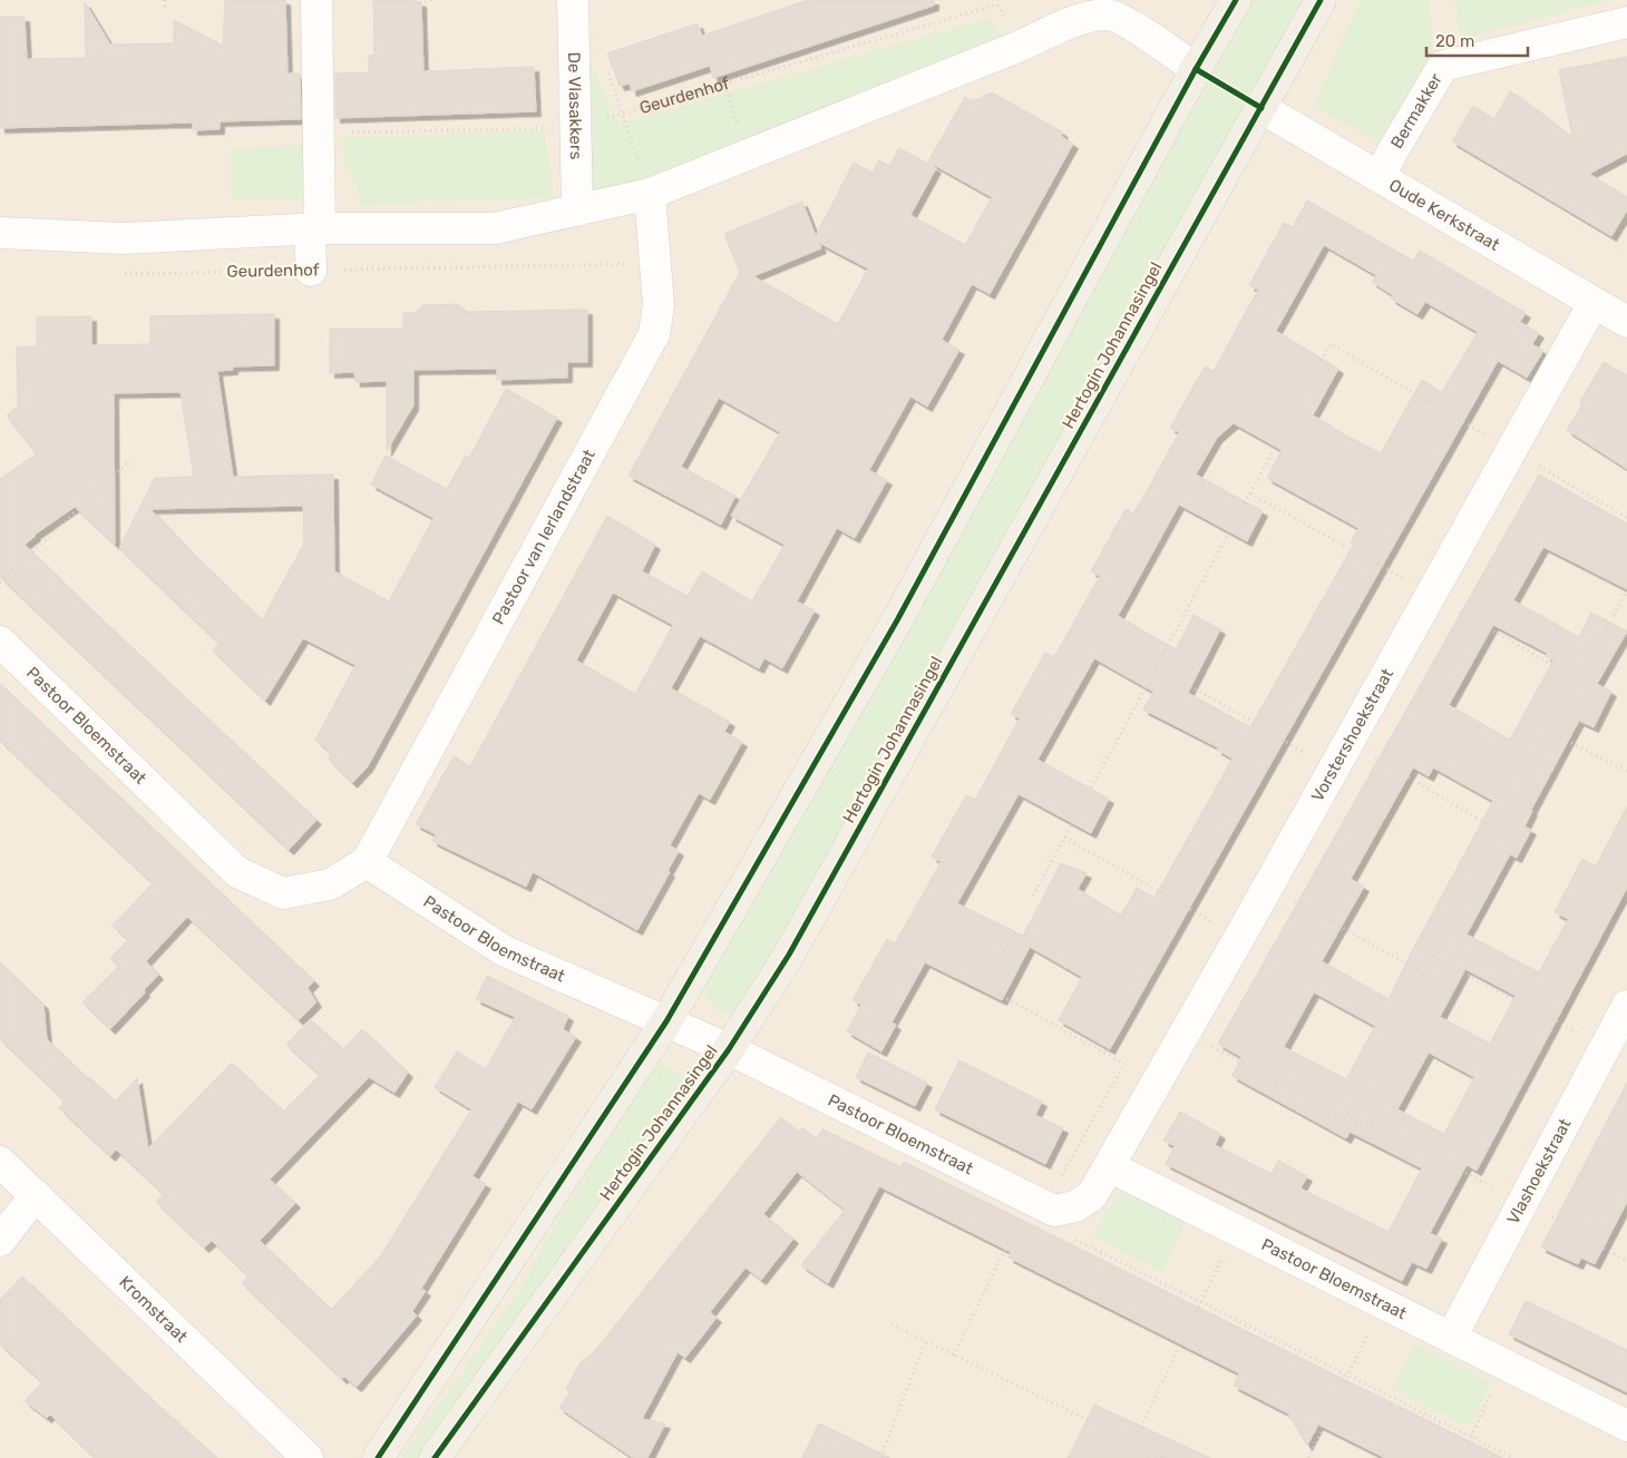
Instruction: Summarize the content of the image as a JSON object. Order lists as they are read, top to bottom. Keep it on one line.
{"streets":{"main road":["Hertogin Johannasingel"],"street":["De Vlasakkers","Bermakker","Oude Kerkstraat","Pastoor van Ierlandstraat","Pastoor Bloemstraat","Vorstershoekstraat","Vlashoekstraat","Kromstraat"],"path":["Geurdenhof"]},"crossings":[["Geurdenhof","De Vlasakkers"],["Geurdenhof","Pastoor van Ierlandstraat"],["Bermakker","Oude Kerkstraat"],["Oude Kerkstraat","Hertogin Johannasingel"],["Oude Kerkstraat","Vorstershoekstraat"],["Hertogin Johannasingel","Pastoor Bloemstraat"],["Pastoor van Ierlandstraat","Pastoor Bloemstraat"],["Pastoor Bloemstraat","Vorstershoekstraat"],["Pastoor Bloemstraat","Vlashoekstraat"]],"scale_bar":"20 m"}
